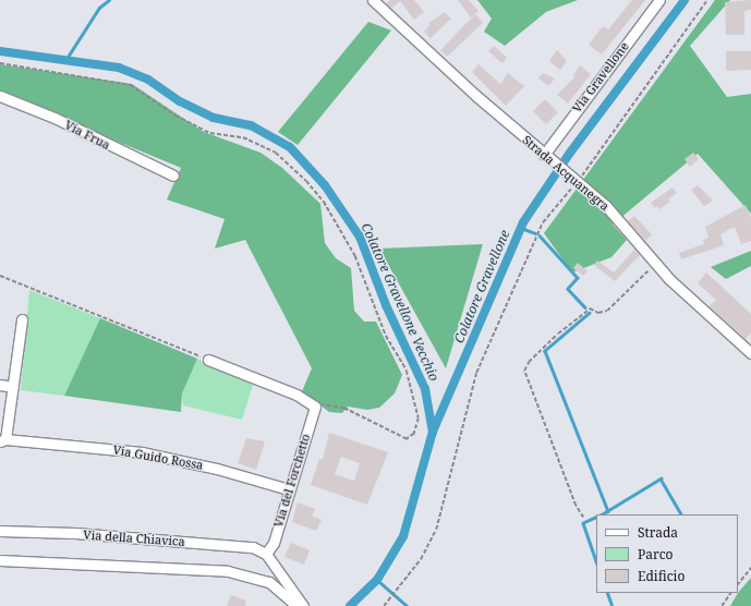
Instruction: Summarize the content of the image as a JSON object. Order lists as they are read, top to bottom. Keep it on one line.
{"streets":{"street":["Via Gravellone","Via Frua","Strada Acquanegra","Via Guido Rossa","Via del Forchetto","Via della Chiavica"]},"crossings":[["Via Gravellone","Strada Acquanegra"],["Via Guido Rossa","Via del Forchetto"],["Via del Forchetto","Via della Chiavica"]],"water":["Colatore Gravellone","Colatore Gravellone Vecchio"],"legend":["Strada","Parco","Edificio"]}
